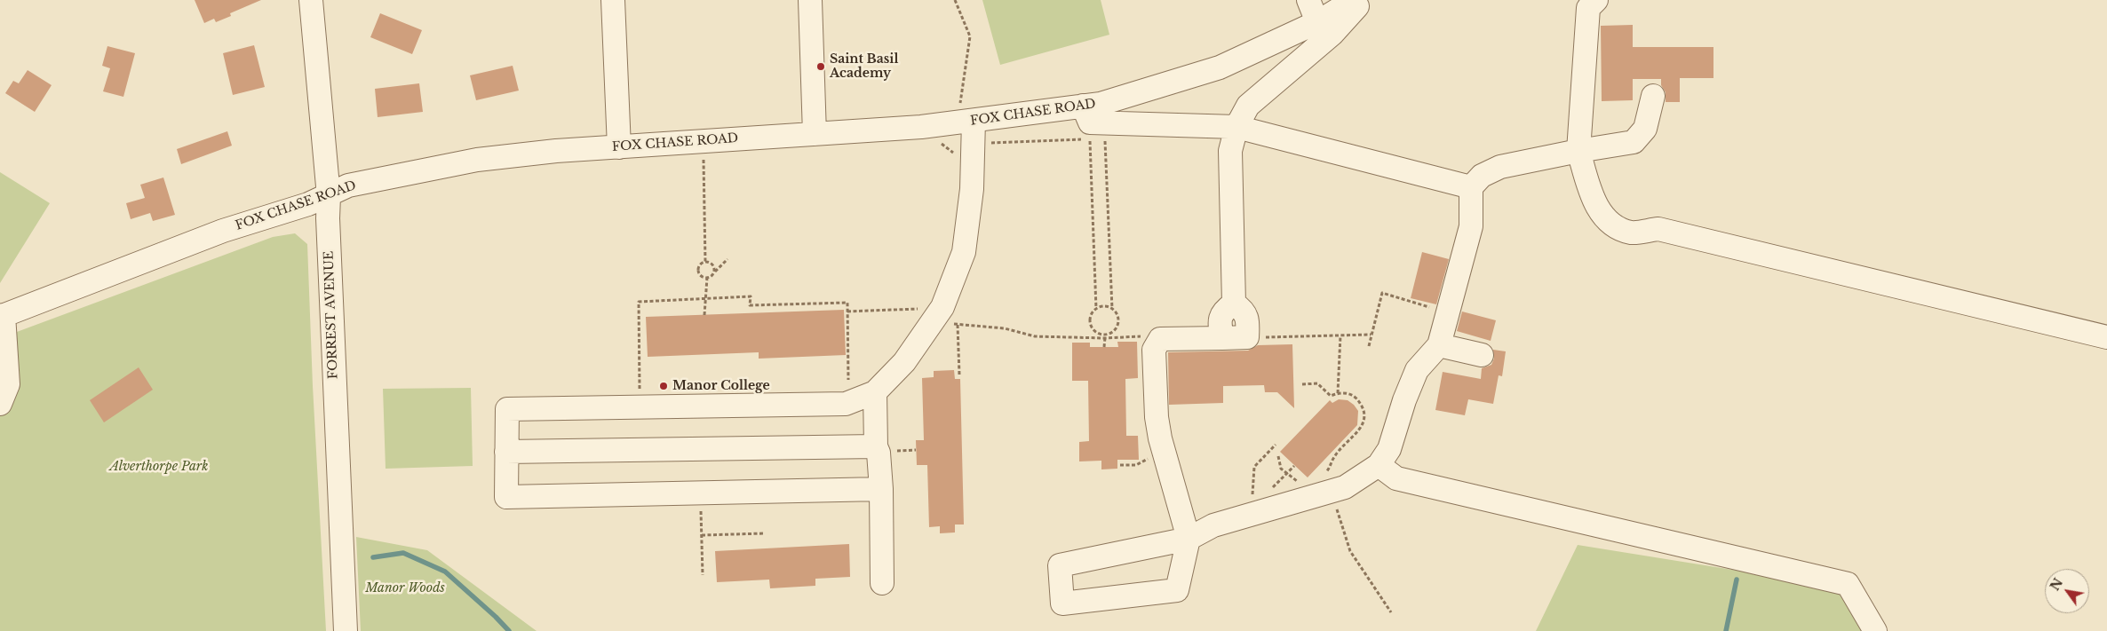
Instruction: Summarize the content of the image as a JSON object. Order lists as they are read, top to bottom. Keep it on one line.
{"streets":{"street":["FOX CHASE ROAD","FORREST AVENUE"]},"crossings":[["FOX CHASE ROAD","FORREST AVENUE"]],"parks":["Alverthorpe Park","Manor Woods"],"places":["Saint Basil Academy","Manor College"],"north":"top left"}
